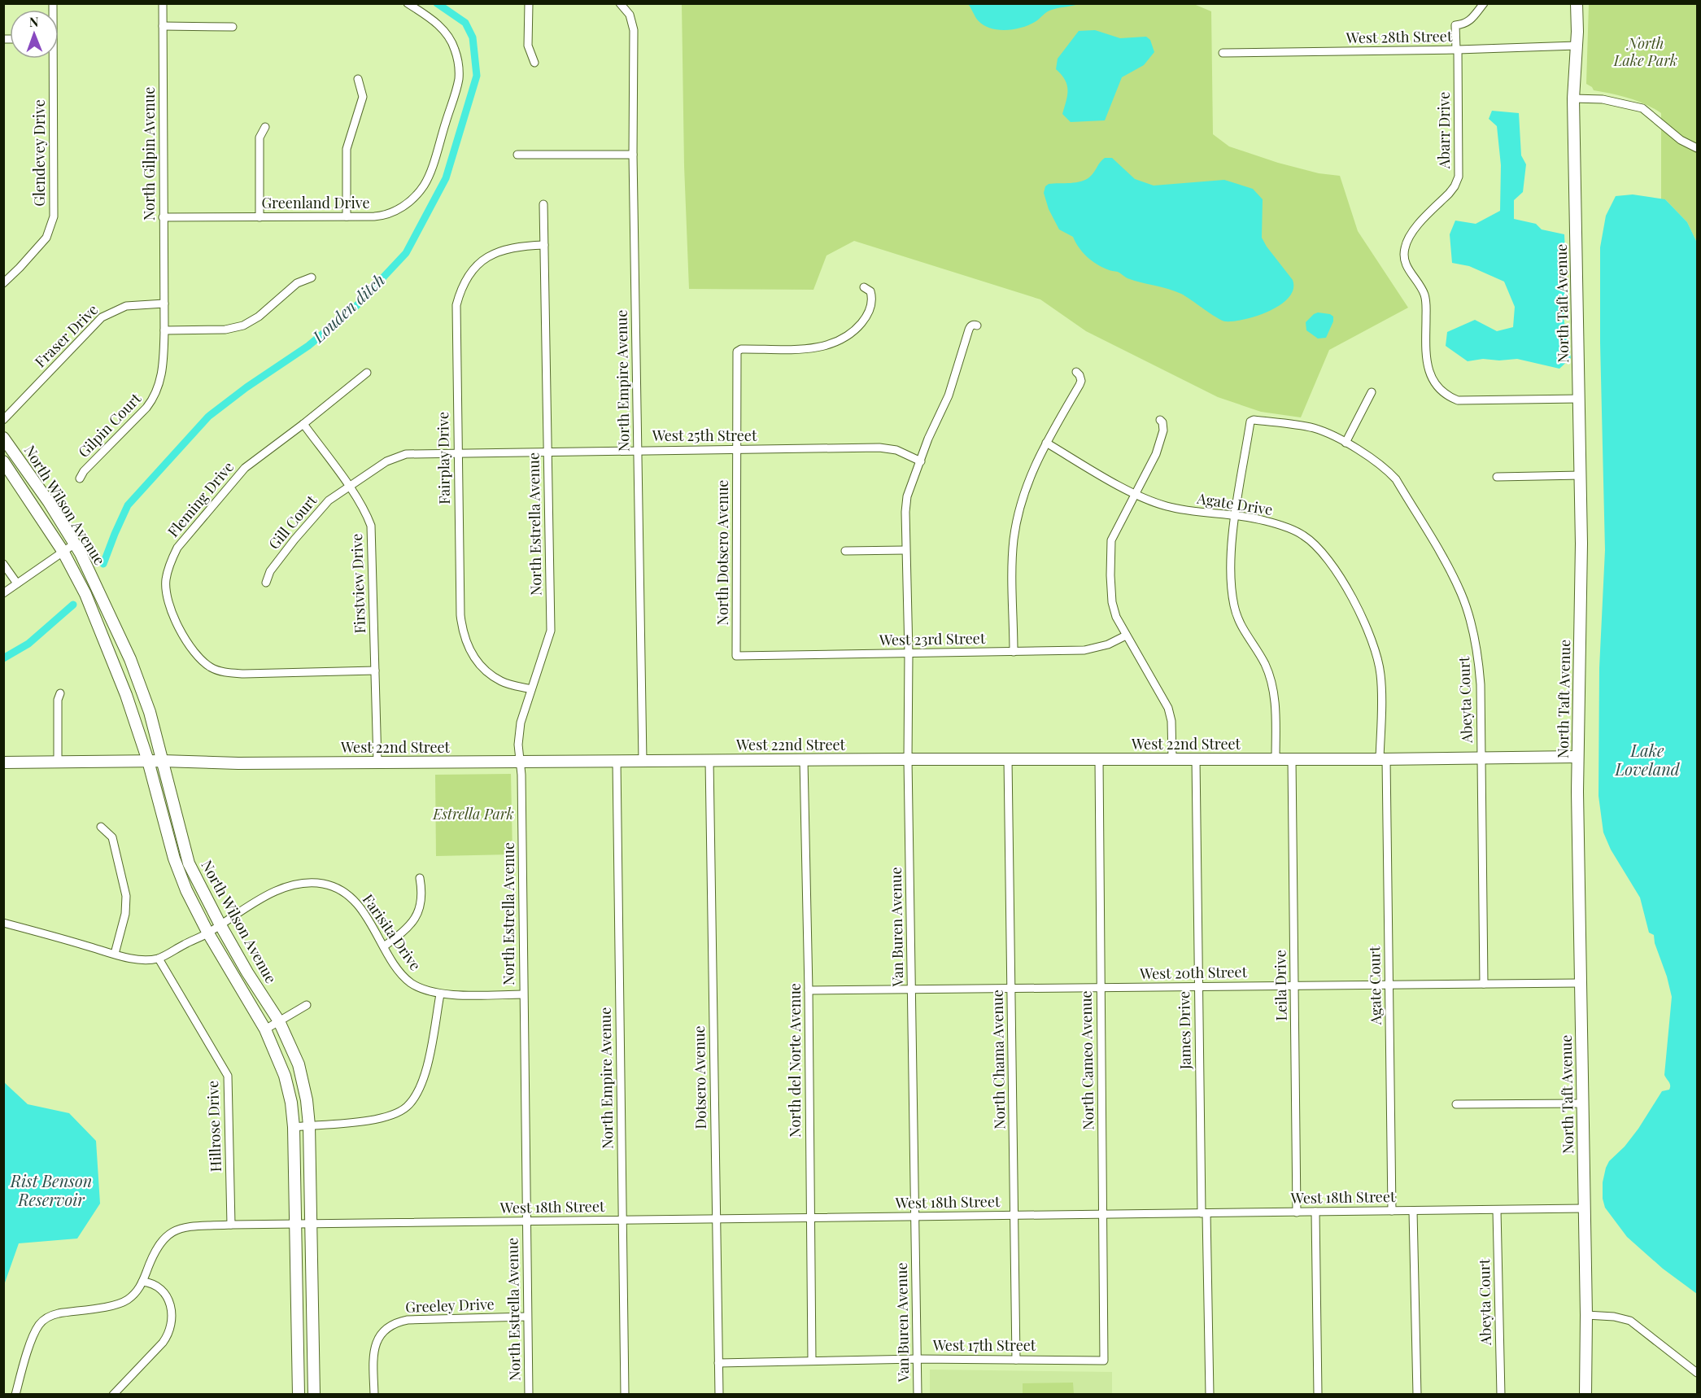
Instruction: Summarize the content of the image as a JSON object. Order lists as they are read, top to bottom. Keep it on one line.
{"streets":{"main road":["North Taft Avenue","North Wilson Avenue","West 22nd Street"],"street":["West 28th Street","Abarr Drive","Glendevey Drive","North Gilpin Avenue","Greenland Drive","Fraser Drive","North Empire Avenue","Gilpin Court","West 25th Street","Fairplay Drive","Fleming Drive","Agate Drive","Gill Court","North Estrella Avenue","North Dotsero Avenue","Firstview Drive","West 23rd Street","Abeyta Court","Van Buren Avenue","Farisita Drive","West 20th Street","Leila Drive","Agate Court","James Drive","North Chama Avenue","North del Norte Avenue","North Cameo Avenue","Dotsero Avenue","Hillrose Drive","West 18th Street","Greeley Drive","West 17th Street"]},"crossings":[["West 28th Street","Abarr Drive"],["West 28th Street","North Taft Avenue"],["Abarr Drive","North Taft Avenue"],["North Gilpin Avenue","Greenland Drive"],["North Gilpin Avenue","Fraser Drive"],["North Gilpin Avenue","Gilpin Court"],["North Taft Avenue","West 22nd Street"],["North Taft Avenue","West 20th Street"],["North Taft Avenue","West 18th Street"],["Fraser Drive","Gilpin Court"],["North Empire Avenue","West 25th Street"],["North Empire Avenue","West 22nd Street"],["North Empire Avenue","West 18th Street"],["West 25th Street","Fairplay Drive"],["West 25th Street","Gill Court"],["West 25th Street","North Estrella Avenue"],["West 25th Street","North Dotsero Avenue"],["West 25th Street","Firstview Drive"],["West 25th Street","Van Buren Avenue"],["Fairplay Drive","North Estrella Avenue"],["Fleming Drive","Firstview Drive"],["Agate Drive","Abeyta Court"],["Agate Drive","West 22nd Street"],["Agate Drive","Agate Court"],["North Wilson Avenue","West 22nd Street"],["North Wilson Avenue","Farisita Drive"],["North Wilson Avenue","West 18th Street"],["Gill Court","Firstview Drive"],["North Estrella Avenue","West 22nd Street"],["North Estrella Avenue","Farisita Drive"],["North Estrella Avenue","West 18th Street"],["North Estrella Avenue","Greeley Drive"],["North Dotsero Avenue","West 23rd Street"],["Firstview Drive","West 22nd Street"],["West 23rd Street","Van Buren Avenue"],["Abeyta Court","West 22nd Street"],["Abeyta Court","West 20th Street"],["Abeyta Court","West 18th Street"],["West 22nd Street","Van Buren Avenue"],["West 22nd Street","Leila Drive"],["West 22nd Street","Agate Court"],["West 22nd Street","James Drive"],["West 22nd Street","North Chama Avenue"],["West 22nd Street","North del Norte Avenue"],["West 22nd Street","North Cameo Avenue"],["West 22nd Street","Dotsero Avenue"],["Van Buren Avenue","West 20th Street"],["Van Buren Avenue","West 18th Street"],["Van Buren Avenue","West 17th Street"],["West 20th Street","Leila Drive"],["West 20th Street","Agate Court"],["West 20th Street","James Drive"],["West 20th Street","North Chama Avenue"],["West 20th Street","North del Norte Avenue"],["West 20th Street","North Cameo Avenue"],["Leila Drive","West 18th Street"],["Agate Court","West 18th Street"],["James Drive","West 18th Street"],["North Chama Avenue","West 18th Street"],["North Chama Avenue","West 17th Street"],["North del Norte Avenue","West 18th Street"],["North del Norte Avenue","West 17th Street"],["North Cameo Avenue","West 18th Street"],["North Cameo Avenue","West 17th Street"],["Dotsero Avenue","West 18th Street"],["Dotsero Avenue","West 17th Street"]],"water":["Louden ditch","Lake Loveland","Rist Benson Reservoir"],"parks":["North Lake Park","Estrella Park"],"north":"top"}
